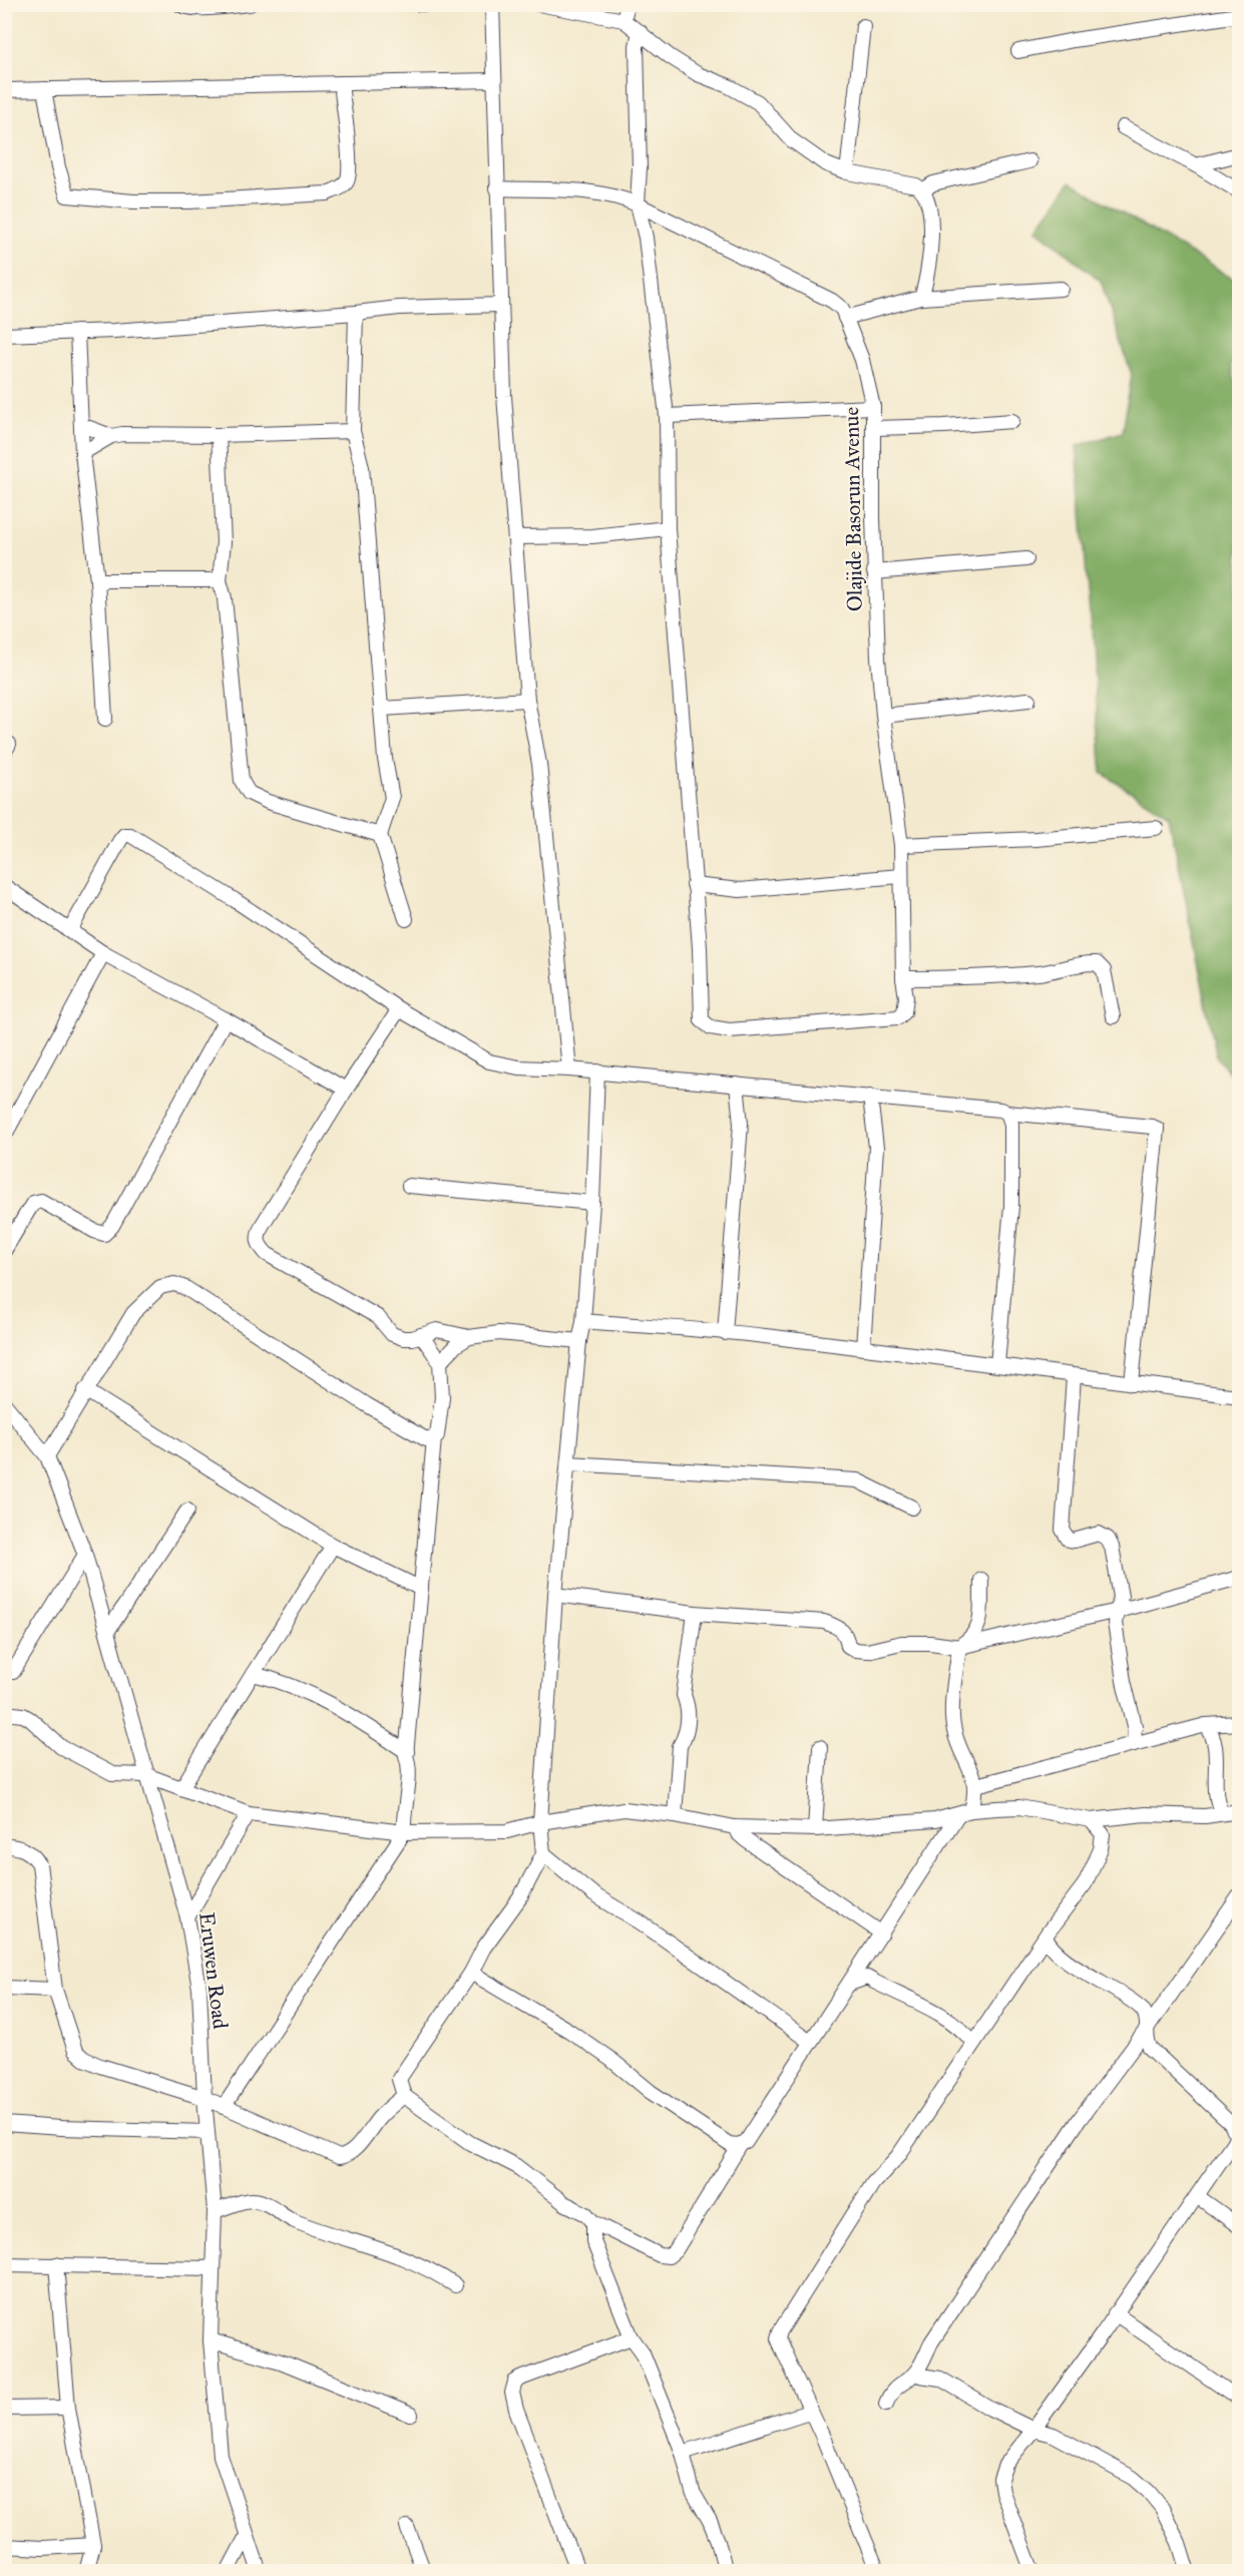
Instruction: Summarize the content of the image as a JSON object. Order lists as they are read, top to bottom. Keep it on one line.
{"streets":{"street":["Olajide Basorun Avenue","Eruwen Road"]}}
